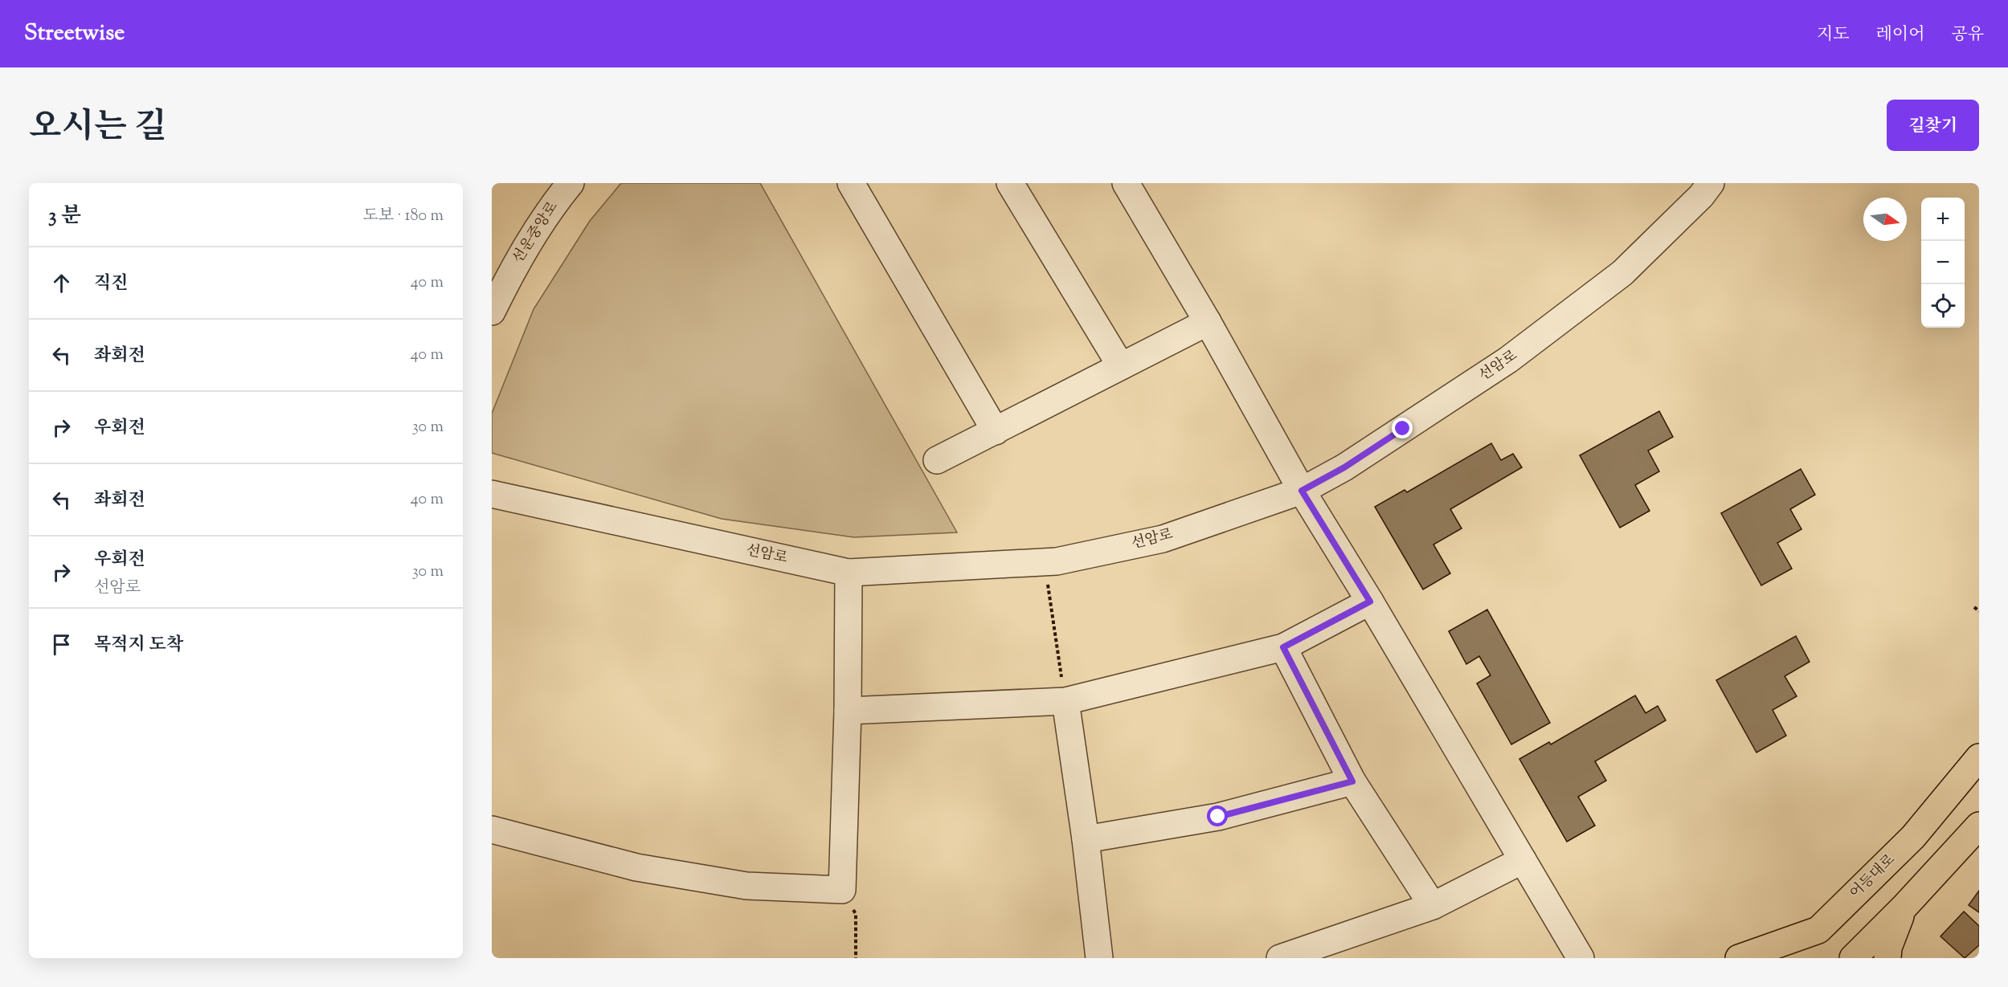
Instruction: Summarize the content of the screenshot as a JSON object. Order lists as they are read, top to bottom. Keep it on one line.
{"streets":{"main road":["어등대로"],"street":["선운중앙로","선암로"]},"north":"right","page":{"header":"Streetwise","nav":["지도","레이어","공유"],"title":"오시는 길","buttons":"길찾기","heading":["3 분","도보 · 180 m"],"map_buttons":["+","−"],"list":[["직진","40 m"],["좌회전","40 m"],["우회전","30 m"],["좌회전","40 m"],["우회전","선암로","30 m"],"목적지 도착"]}}
